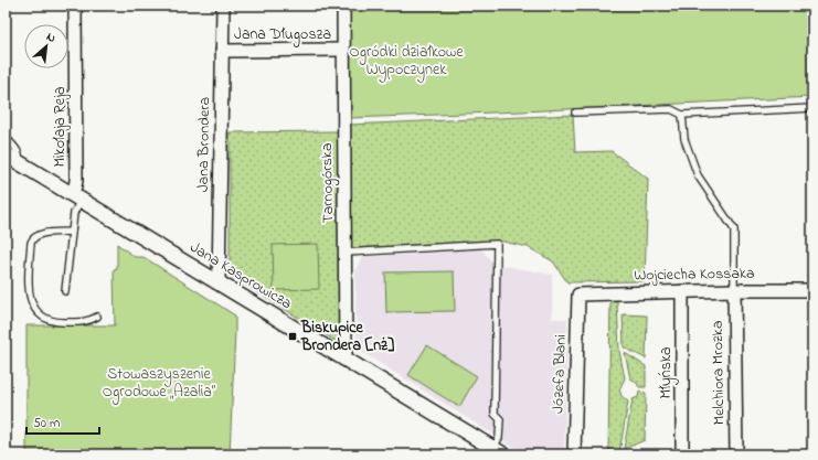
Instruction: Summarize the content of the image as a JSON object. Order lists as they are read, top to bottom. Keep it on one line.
{"streets":{"street":["Jana Długosza","Mikołaja Reja","Jana Brondera","Tarnogórska","Wojciecha Kossaka","Jana Kasprowicza","Młyńska","Melchiora Mrozka","Józefa Blani"]},"crossings":[["Jana Długosza","Jana Brondera"],["Jana Długosza","Tarnogórska"],["Mikołaja Reja","Jana Kasprowicza"],["Jana Brondera","Jana Kasprowicza"],["Tarnogórska","Jana Kasprowicza"],["Wojciecha Kossaka","Młyńska"],["Wojciecha Kossaka","Melchiora Mrozka"],["Wojciecha Kossaka","Józefa Blani"]],"parks":["Ogródki działkowe Wypoczynek","Stowaszyszenie Ogrodowe „Azalia”"],"places":{"transit":["Biskupice Brondera [nż]"]},"scale_bar":"50 m","north":"top right"}
